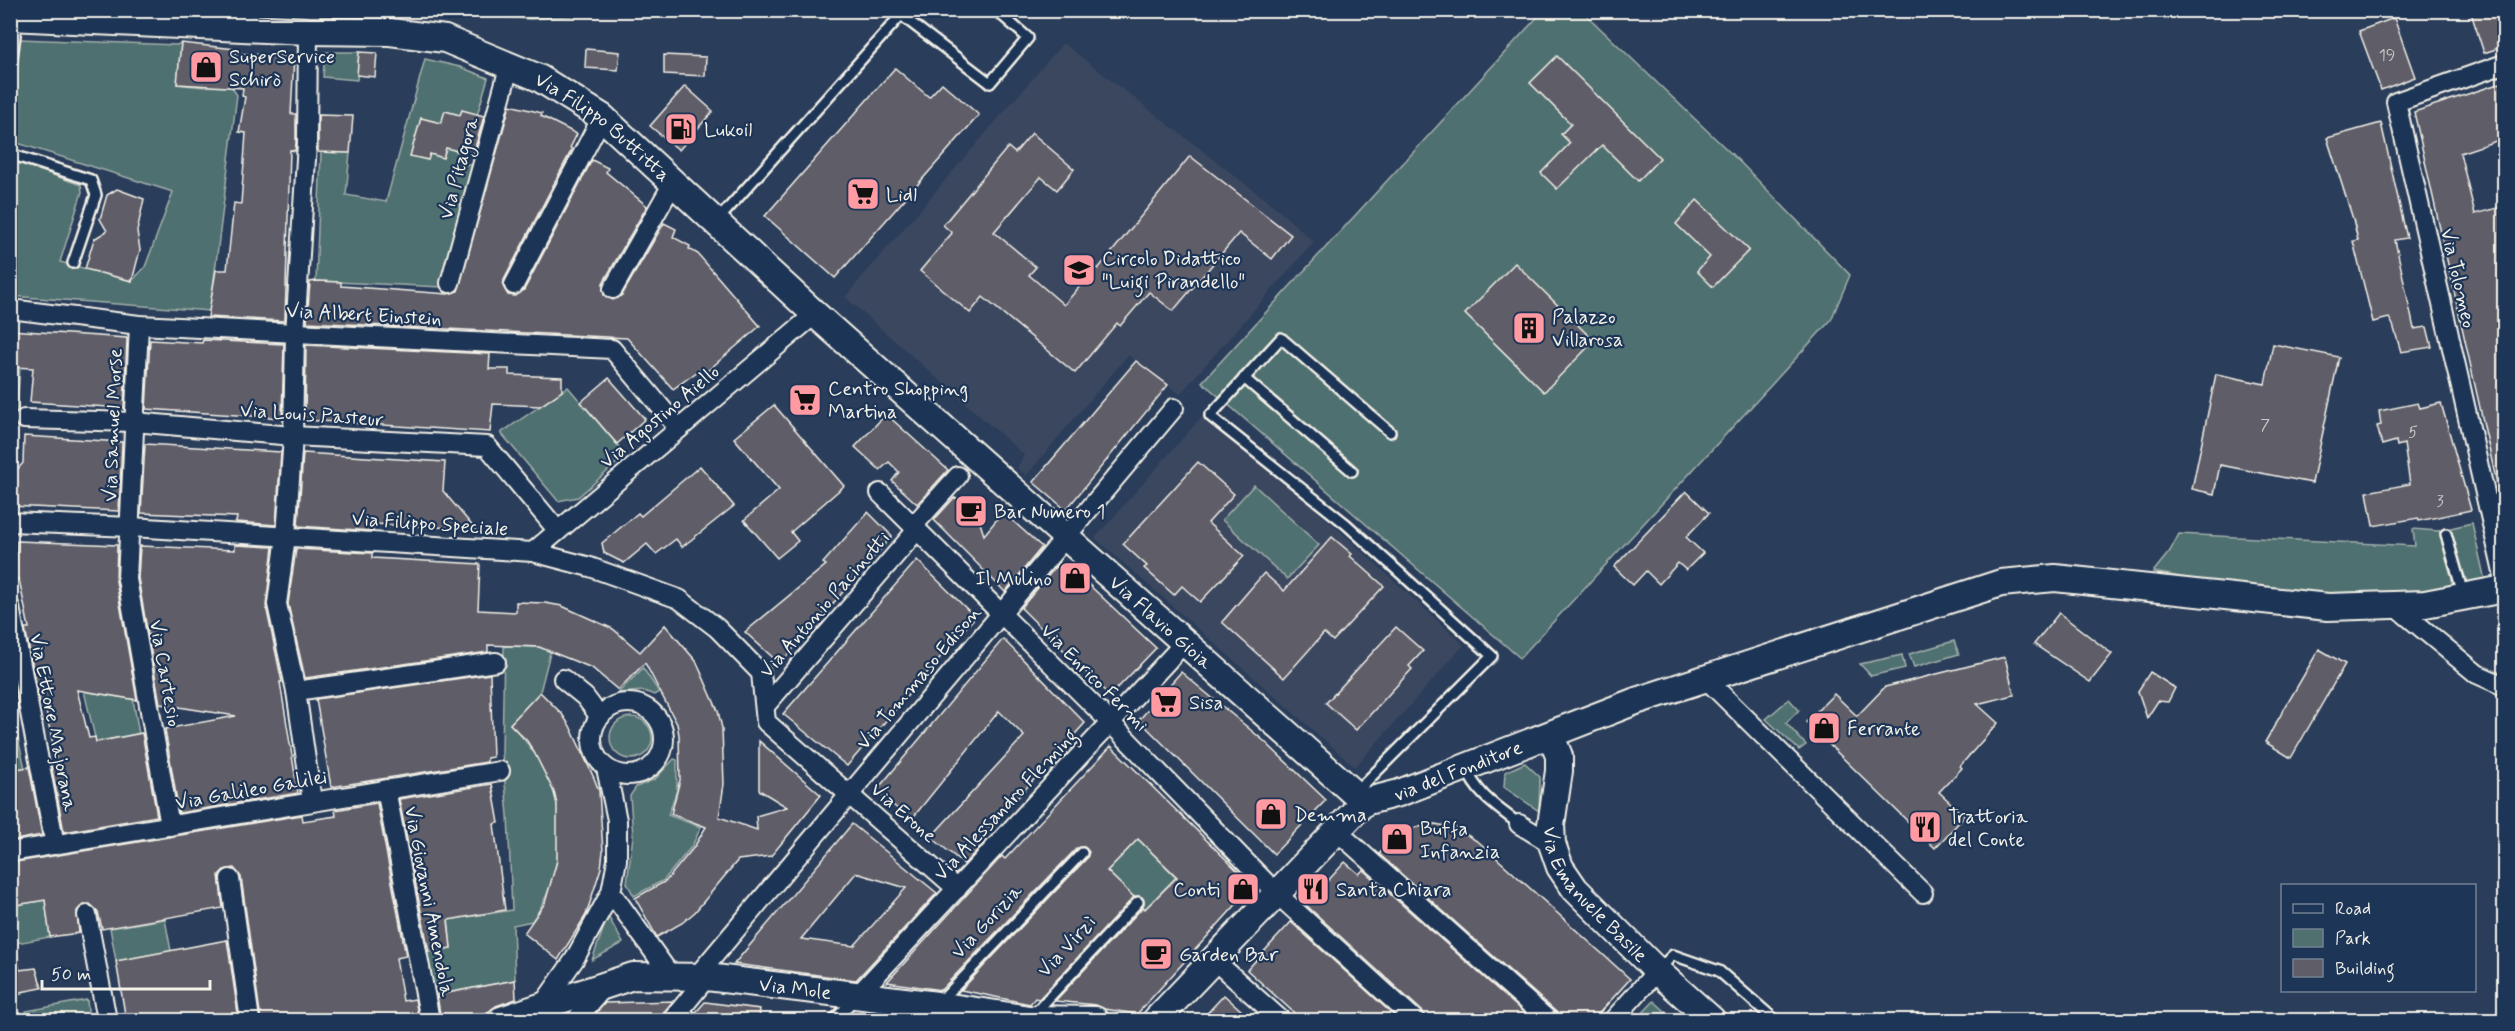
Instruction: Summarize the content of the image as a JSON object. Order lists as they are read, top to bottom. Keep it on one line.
{"streets":{"main road":["Via Filippo Buttitta","Via Flavio Gioia","via del Fonditore","Via Emanuele Basile","Via Mole"],"street":["Via Pitagora","Via Tolomeo","Via Albert Einstein","Via Louis Pasteur","Via Agostino Aiello","Via Samuel Morse","Via Filippo Speciale","Via Antonio Pacinotti","Via Cartesio","Via Tommaso Edison","Via Enrico Fermi","Via Ettore Majorana","Via Galileo Galilei","Via Alessandro Fleming","Via Erone","Via Giovanni Amendola"],"lane":["Via Gorizia","Via Virzì"]},"crossings":[["Via Filippo Buttitta","Via Pitagora"],["Via Filippo Buttitta","Via Agostino Aiello"],["Via Filippo Buttitta","Via Flavio Gioia"],["Via Filippo Buttitta","Via Tommaso Edison"],["Via Albert Einstein","Via Agostino Aiello"],["Via Albert Einstein","Via Samuel Morse"],["Via Louis Pasteur","Via Agostino Aiello"],["Via Louis Pasteur","Via Samuel Morse"],["Via Agostino Aiello","Via Filippo Speciale"],["Via Samuel Morse","Via Filippo Speciale"],["Via Samuel Morse","Via Cartesio"],["Via Filippo Speciale","Via Antonio Pacinotti"],["Via Filippo Speciale","Via Cartesio"],["Via Filippo Speciale","Via Erone"],["Via Antonio Pacinotti","Via Enrico Fermi"],["Via Antonio Pacinotti","Via Erone"],["Via Flavio Gioia","Via Tommaso Edison"],["Via Flavio Gioia","via del Fonditore"],["Via Flavio Gioia","Via Alessandro Fleming"],["Via Cartesio","Via Galileo Galilei"],["Via Tommaso Edison","Via Enrico Fermi"],["Via Tommaso Edison","Via Erone"],["Via Tommaso Edison","Via Mole"],["Via Enrico Fermi","Via Alessandro Fleming"],["Via Ettore Majorana","Via Galileo Galilei"],["via del Fonditore","Via Emanuele Basile"],["Via Galileo Galilei","Via Giovanni Amendola"],["Via Alessandro Fleming","Via Erone"],["Via Alessandro Fleming","Via Mole"],["Via Gorizia","Via Mole"],["Via Virzì","Via Mole"]],"places":{"shop":["SuperService Schirò","Il Mulino","Ferrante","Demma","Buffa Infanzia","Conti"],"fuel station":["Lukoil"],"supermarket":["Lidl","Centro Shopping Martina","Sisa"],"school or university":["Circolo Didattico \"Luigi Pirandello\""],"building":["Palazzo Villarosa"],"cafe":["Bar Numero 1","Garden Bar"],"restaurant":["Trattoria del Conte","Santa Chiara"]},"house_numbers":["19","7","5","3"],"legend":["Road","Park","Building"],"scale_bar":"50 m"}
